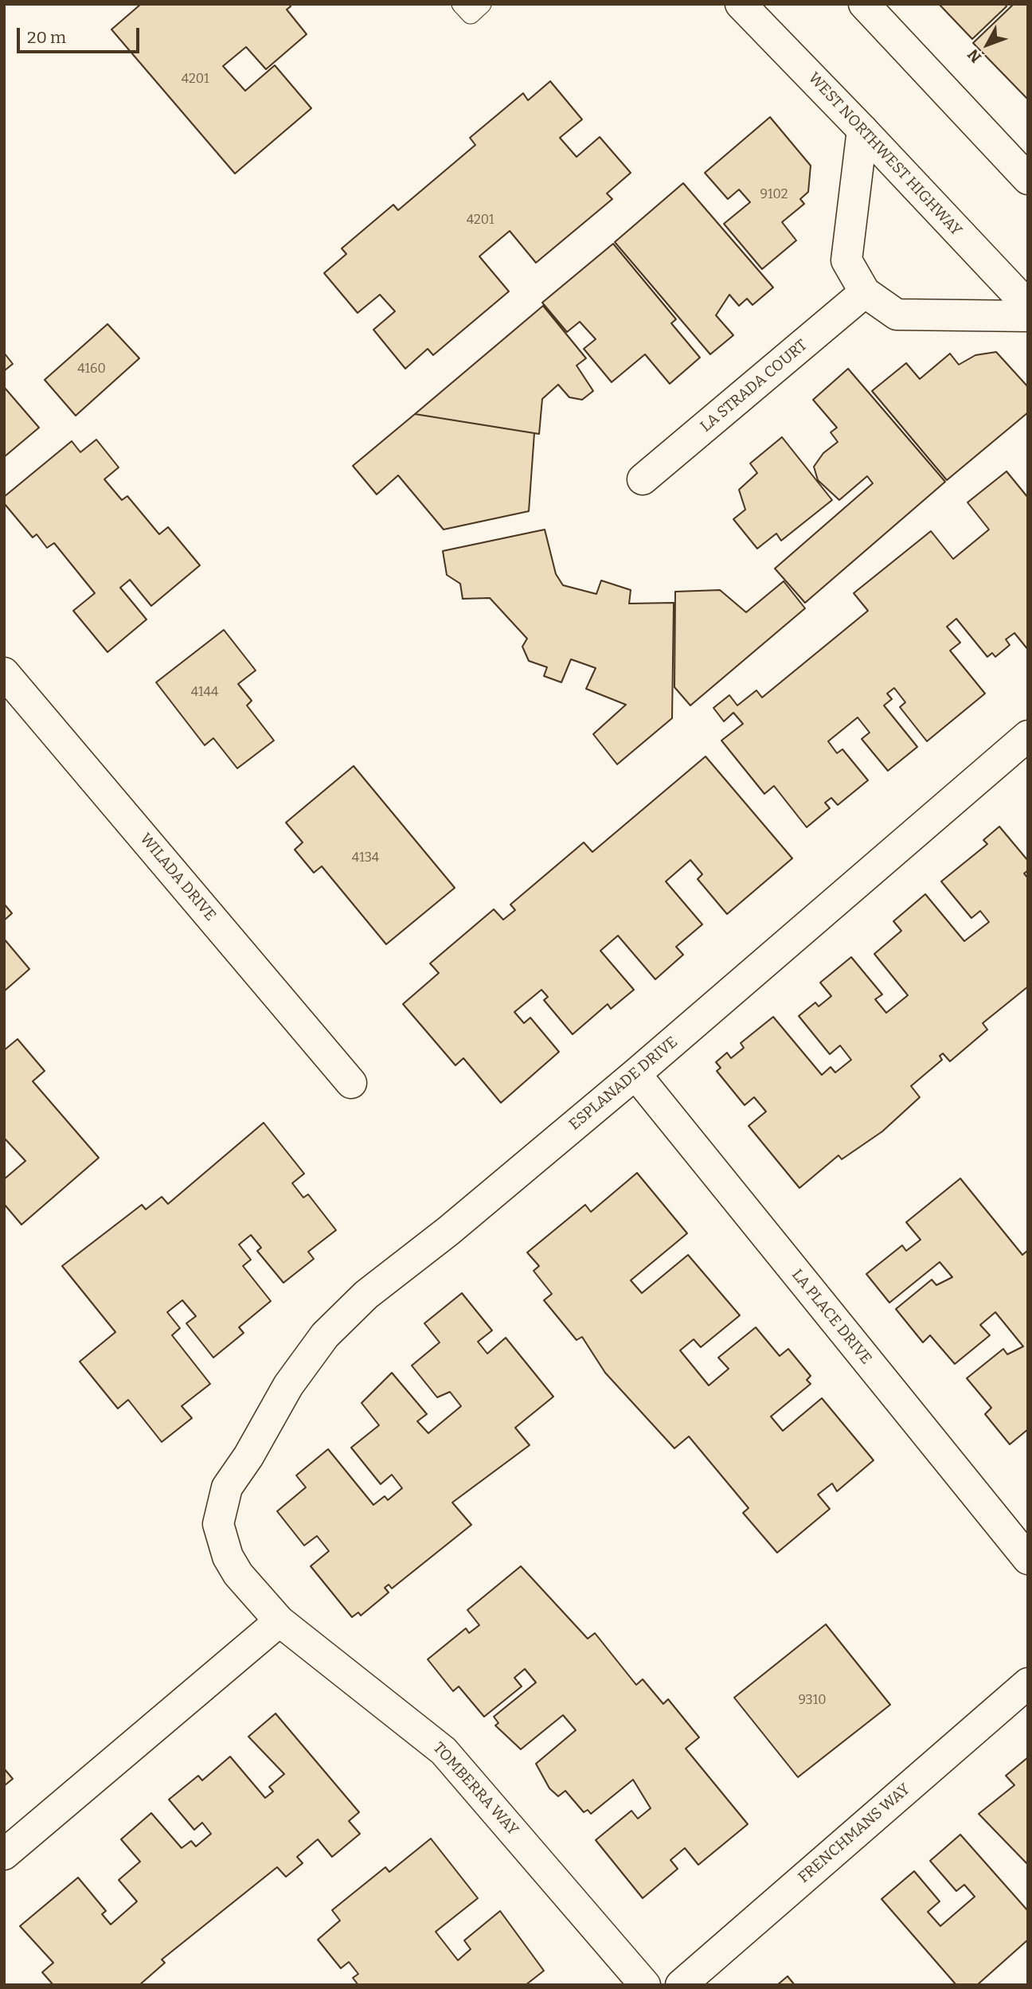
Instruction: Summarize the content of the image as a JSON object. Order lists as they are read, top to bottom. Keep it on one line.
{"streets":{"street":["WEST NORTHWEST HIGHWAY","LA STRADA COURT","WILADA DRIVE","ESPLANADE DRIVE","LA PLACE DRIVE","TOMBERRA WAY","FRENCHMANS WAY"]},"crossings":[["ESPLANADE DRIVE","LA PLACE DRIVE"],["ESPLANADE DRIVE","TOMBERRA WAY"]],"house_numbers":["4201","9102","4201","4160","4144","4134","9310"],"scale_bar":"20 m","north":"bottom left"}
